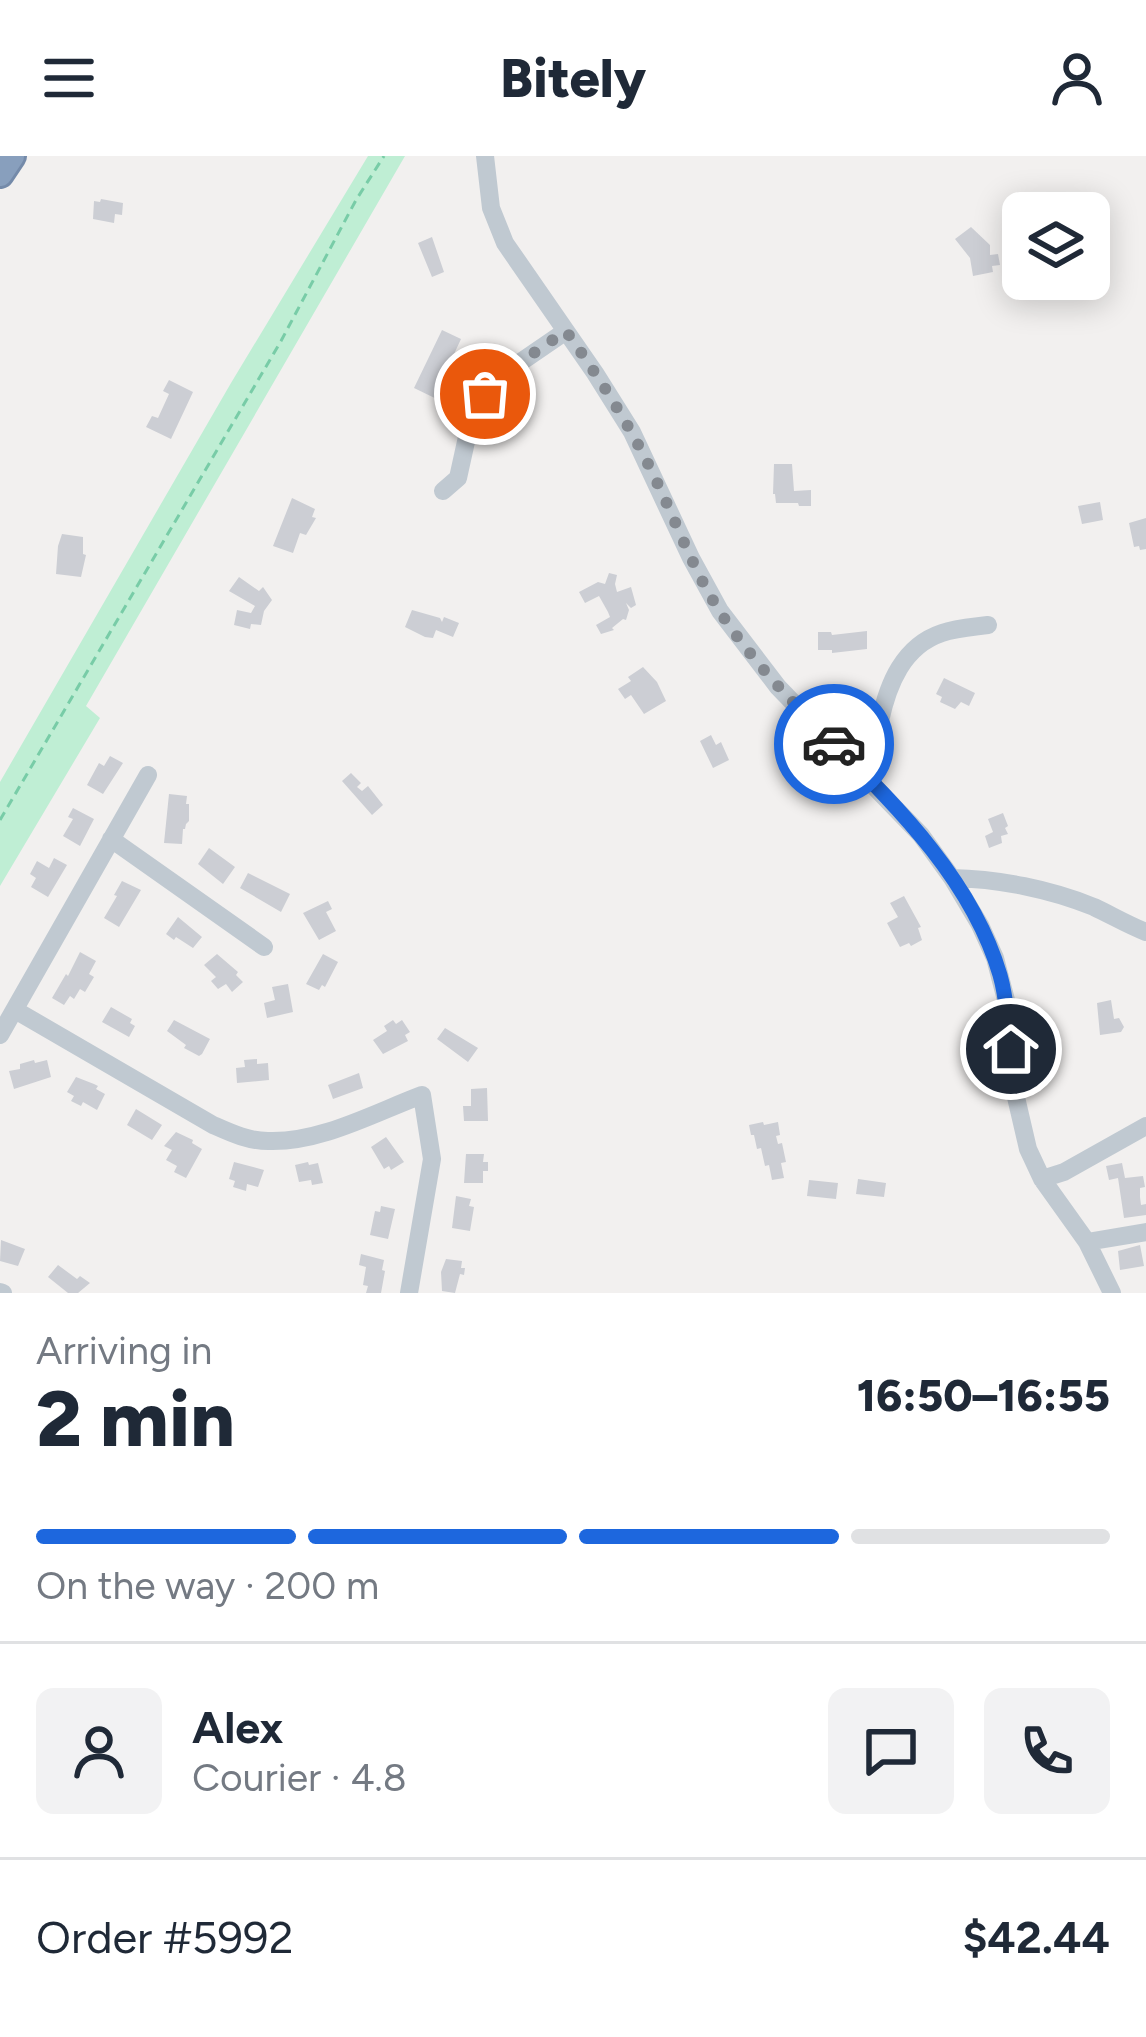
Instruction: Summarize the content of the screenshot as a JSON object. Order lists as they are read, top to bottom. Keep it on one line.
{"page":{"header":"Bitely","heading":["2 min","Arriving in","16:50–16:55"],"panel":["Alex","Courier · 4.8","Order #5992","$42.44"],"bar":"On the way · 200 m"}}
